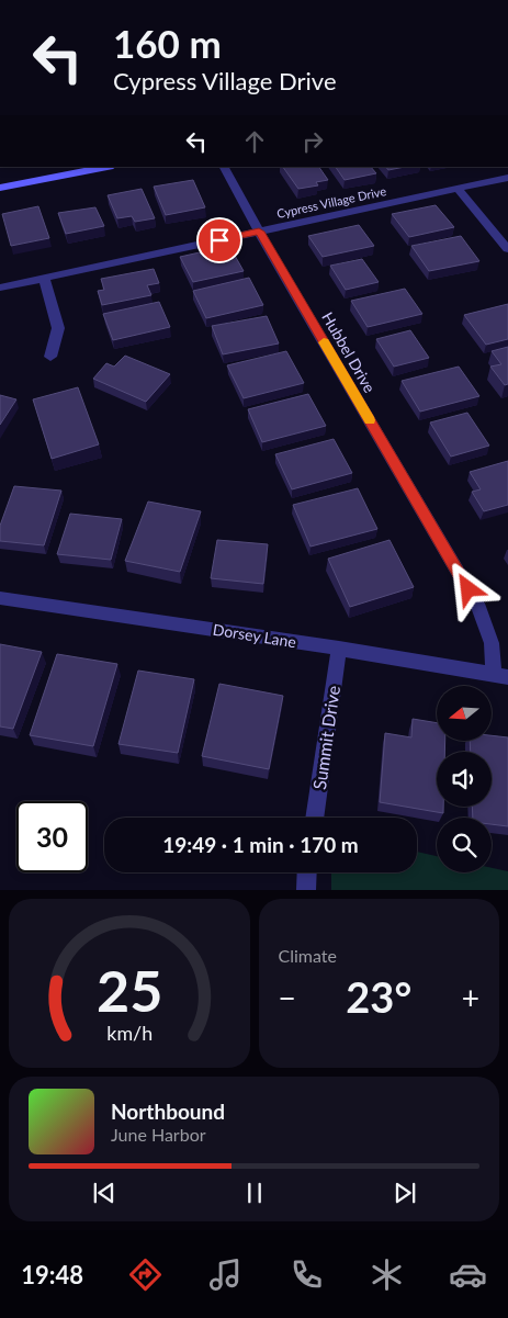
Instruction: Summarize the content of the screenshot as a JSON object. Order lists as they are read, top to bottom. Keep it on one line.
{"streets":{"street":["Cypress Village Drive","Hubbel Drive","Dorsey Lane","Summit Drive"]},"crossings":[["Cypress Village Drive","Hubbel Drive"],["Hubbel Drive","Dorsey Lane"],["Dorsey Lane","Summit Drive"]],"north":"left","page":{"turn":["160 m","Cypress Village Drive"],"limit":"30","trip":"19:49 · 1 min · 170 m","tile":"Climate","heat":["−","23°","+"],"song":["Northbound","June Harbor"],"tabs":"19:48","gauge":["25","km/h"]}}
